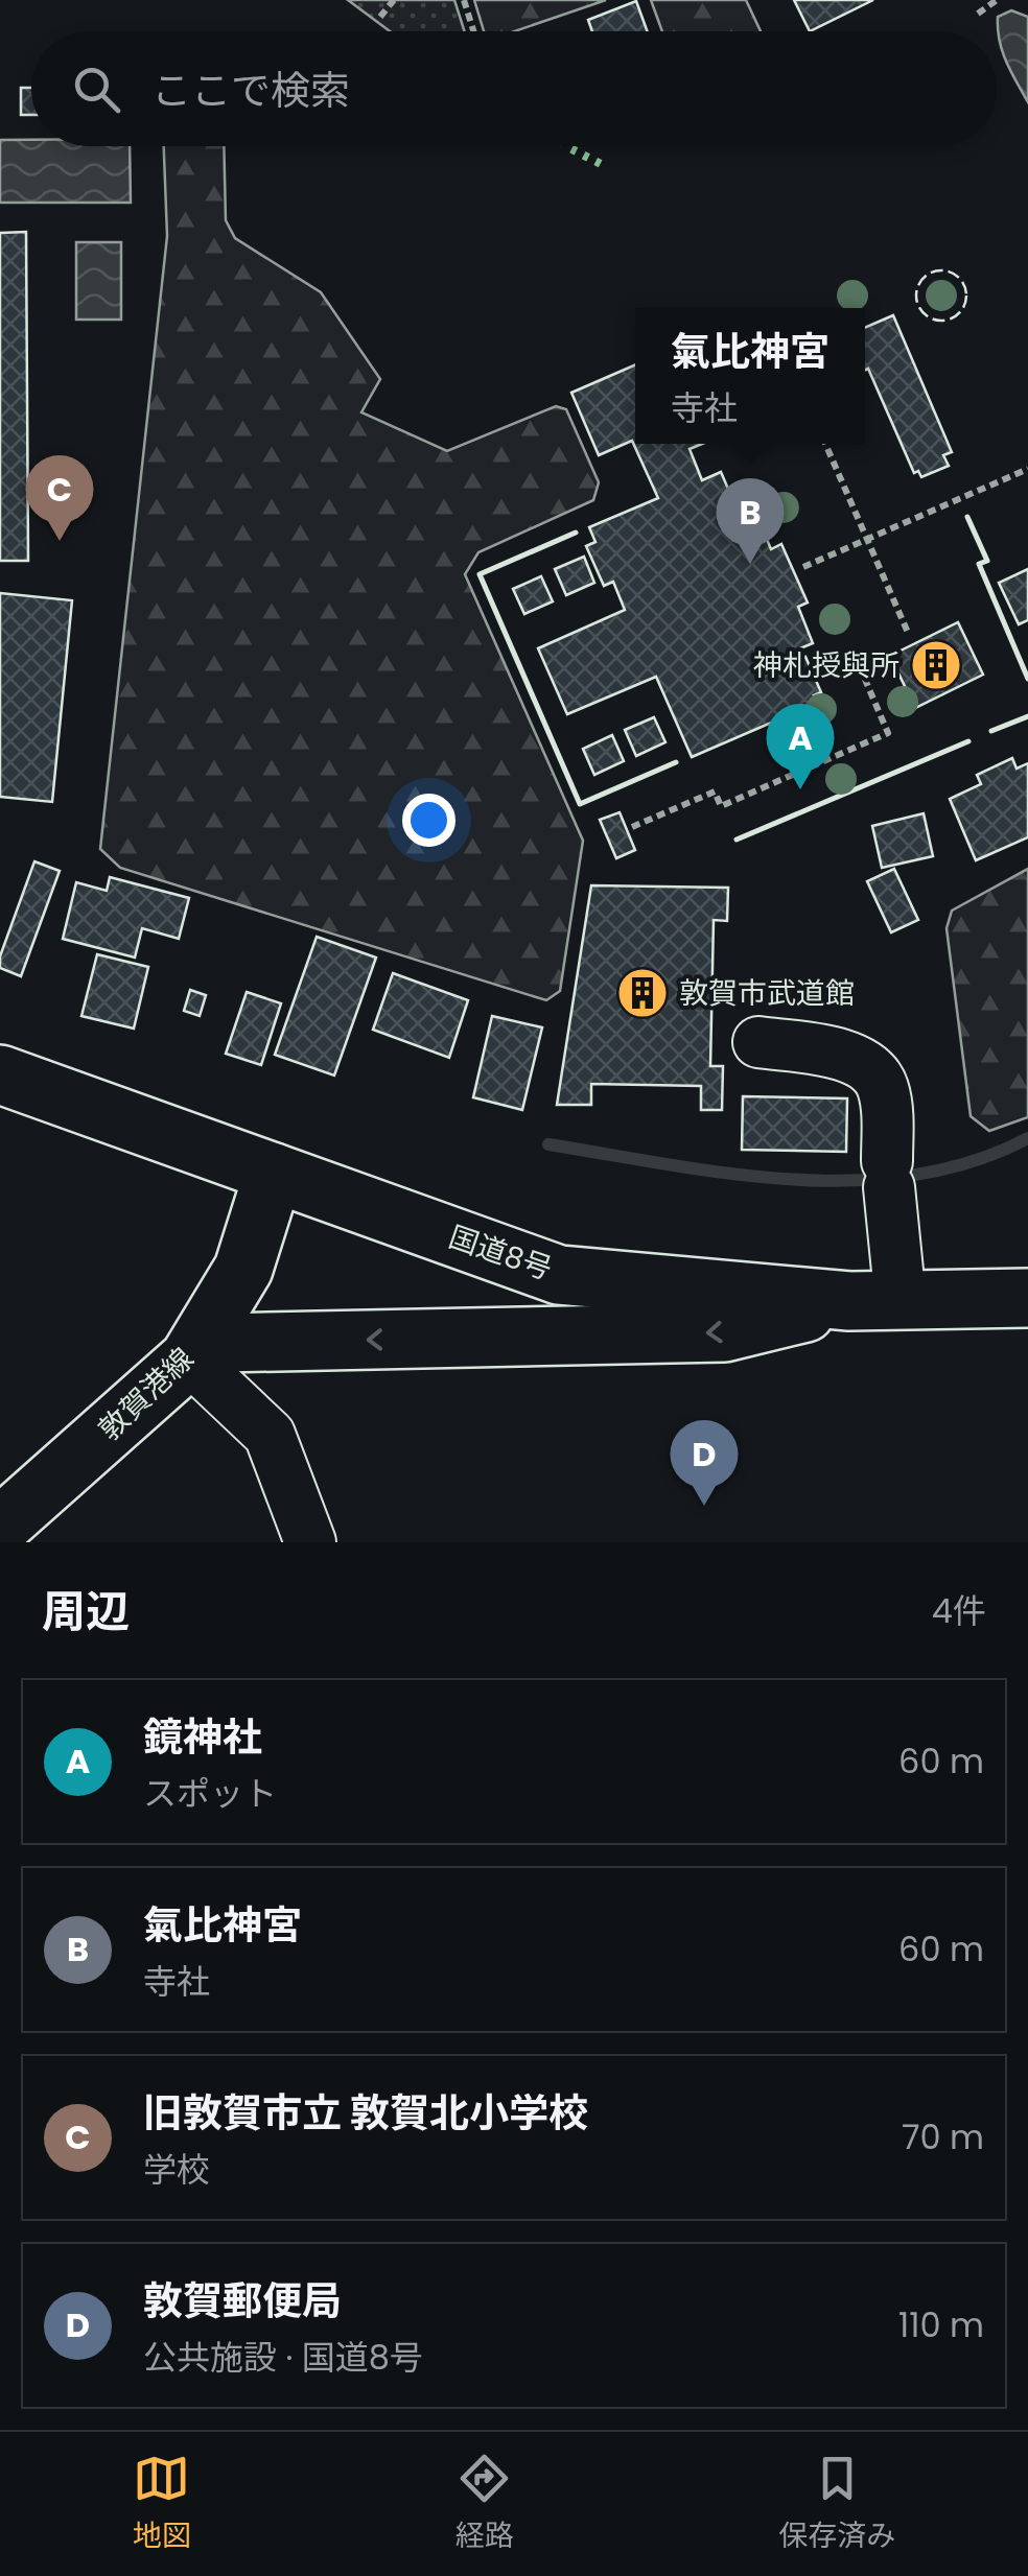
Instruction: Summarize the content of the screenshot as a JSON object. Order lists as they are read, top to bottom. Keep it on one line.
{"streets":{"main road":["国道8号","敦賀港線"]},"crossings":[["国道8号","敦賀港線"]],"places":{"building":["神札授與所","敦賀市武道館"]},"page":{"search":"ここで検索","popup":["氣比神宮","寺社"],"pins":["C","B","A","D"],"heading":["周辺","4件"],"list":[{"mark":"A","name":"鏡神社","note":"スポット","value":"60 m"},{"mark":"B","name":"氣比神宮","note":"寺社","value":"60 m"},{"mark":"C","name":"旧敦賀市立 敦賀北小学校","note":"学校","value":"70 m"},{"mark":"D","name":"敦賀郵便局","note":"公共施設 · 国道8号","value":"110 m"}],"nav":["地図","経路","保存済み"]}}
